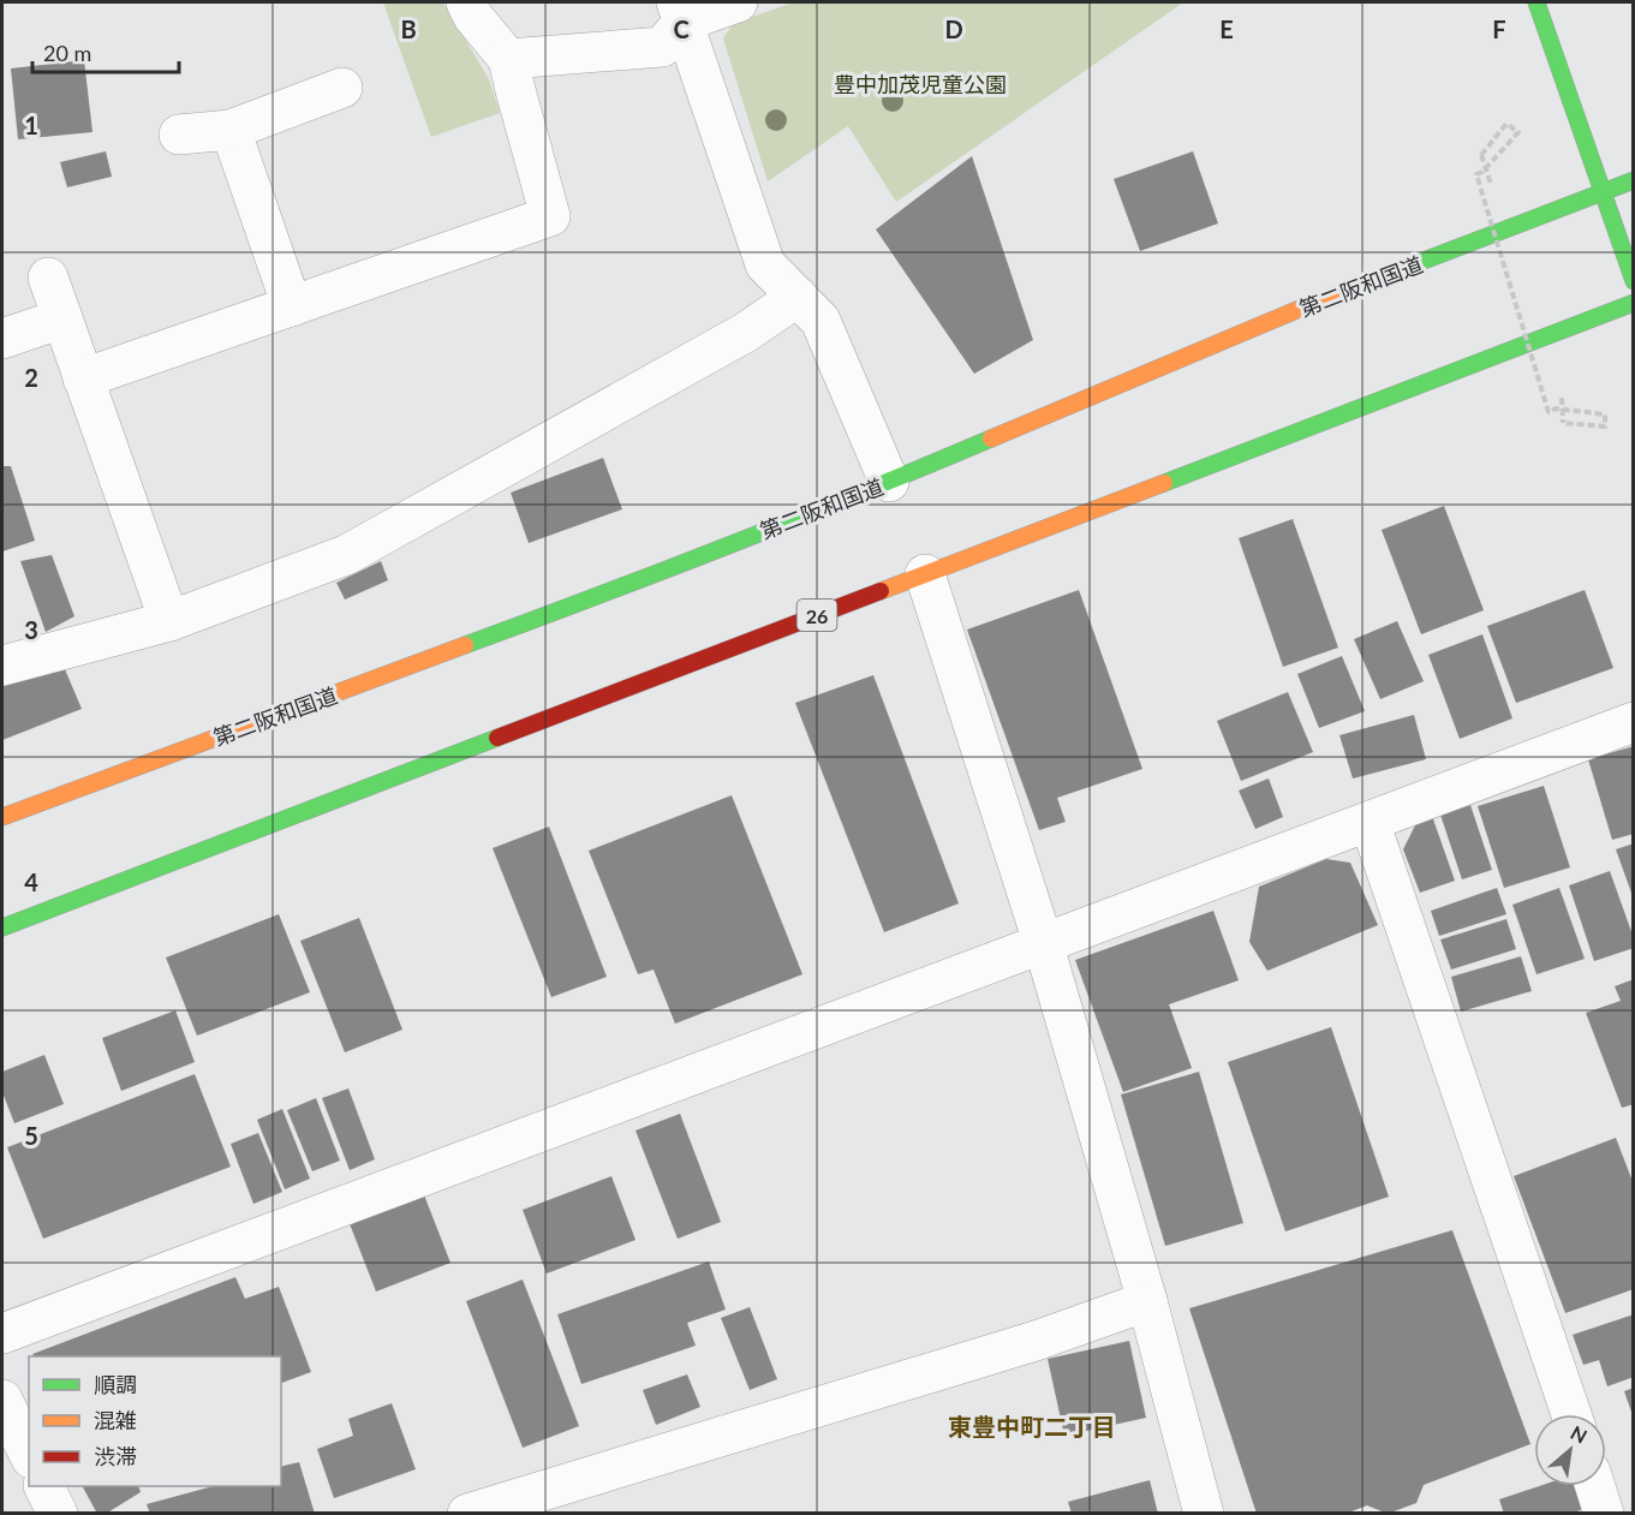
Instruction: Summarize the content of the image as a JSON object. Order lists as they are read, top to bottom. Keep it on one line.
{"streets":{"main road":["第二阪和国道","26"]},"districts":["東豊中町二丁目"],"parks":["豊中加茂児童公園"],"legend":["順調","混雑","渋滞"],"scale_bar":"20 m","north":"top right","grid":{"columns":["B","C","D","E","F"],"rows":["1","2","3","4","5"]}}
